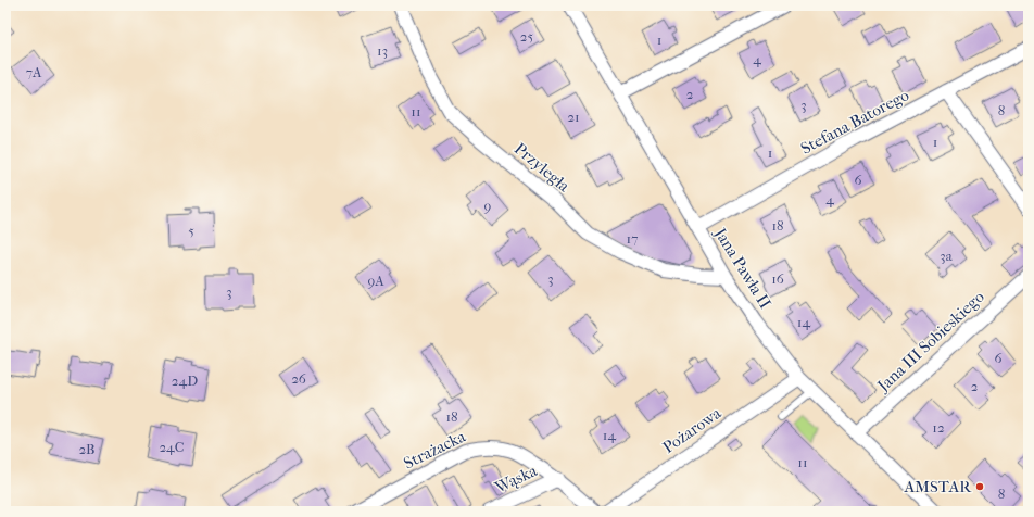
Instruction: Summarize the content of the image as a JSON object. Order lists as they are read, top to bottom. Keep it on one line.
{"streets":{"street":["Stefana Batorego","Przyległa","Jana Pawła II","Jana III Sobieskiego","Pożarowa","Strażacka","Wąska"]},"crossings":[["Stefana Batorego","Jana Pawła II"],["Przyległa","Jana Pawła II"],["Jana Pawła II","Jana III Sobieskiego"],["Jana Pawła II","Pożarowa"],["Strażacka","Wąska"]],"places":["AMSTAR"],"house_numbers":["25","1","13","4","7A","2","3","8","11","21","1","1","6","4","9","18","5","17","3a","3","16","9A","3","14","6","26","24D","2","18","12","14","24C","2B","11","8"]}
